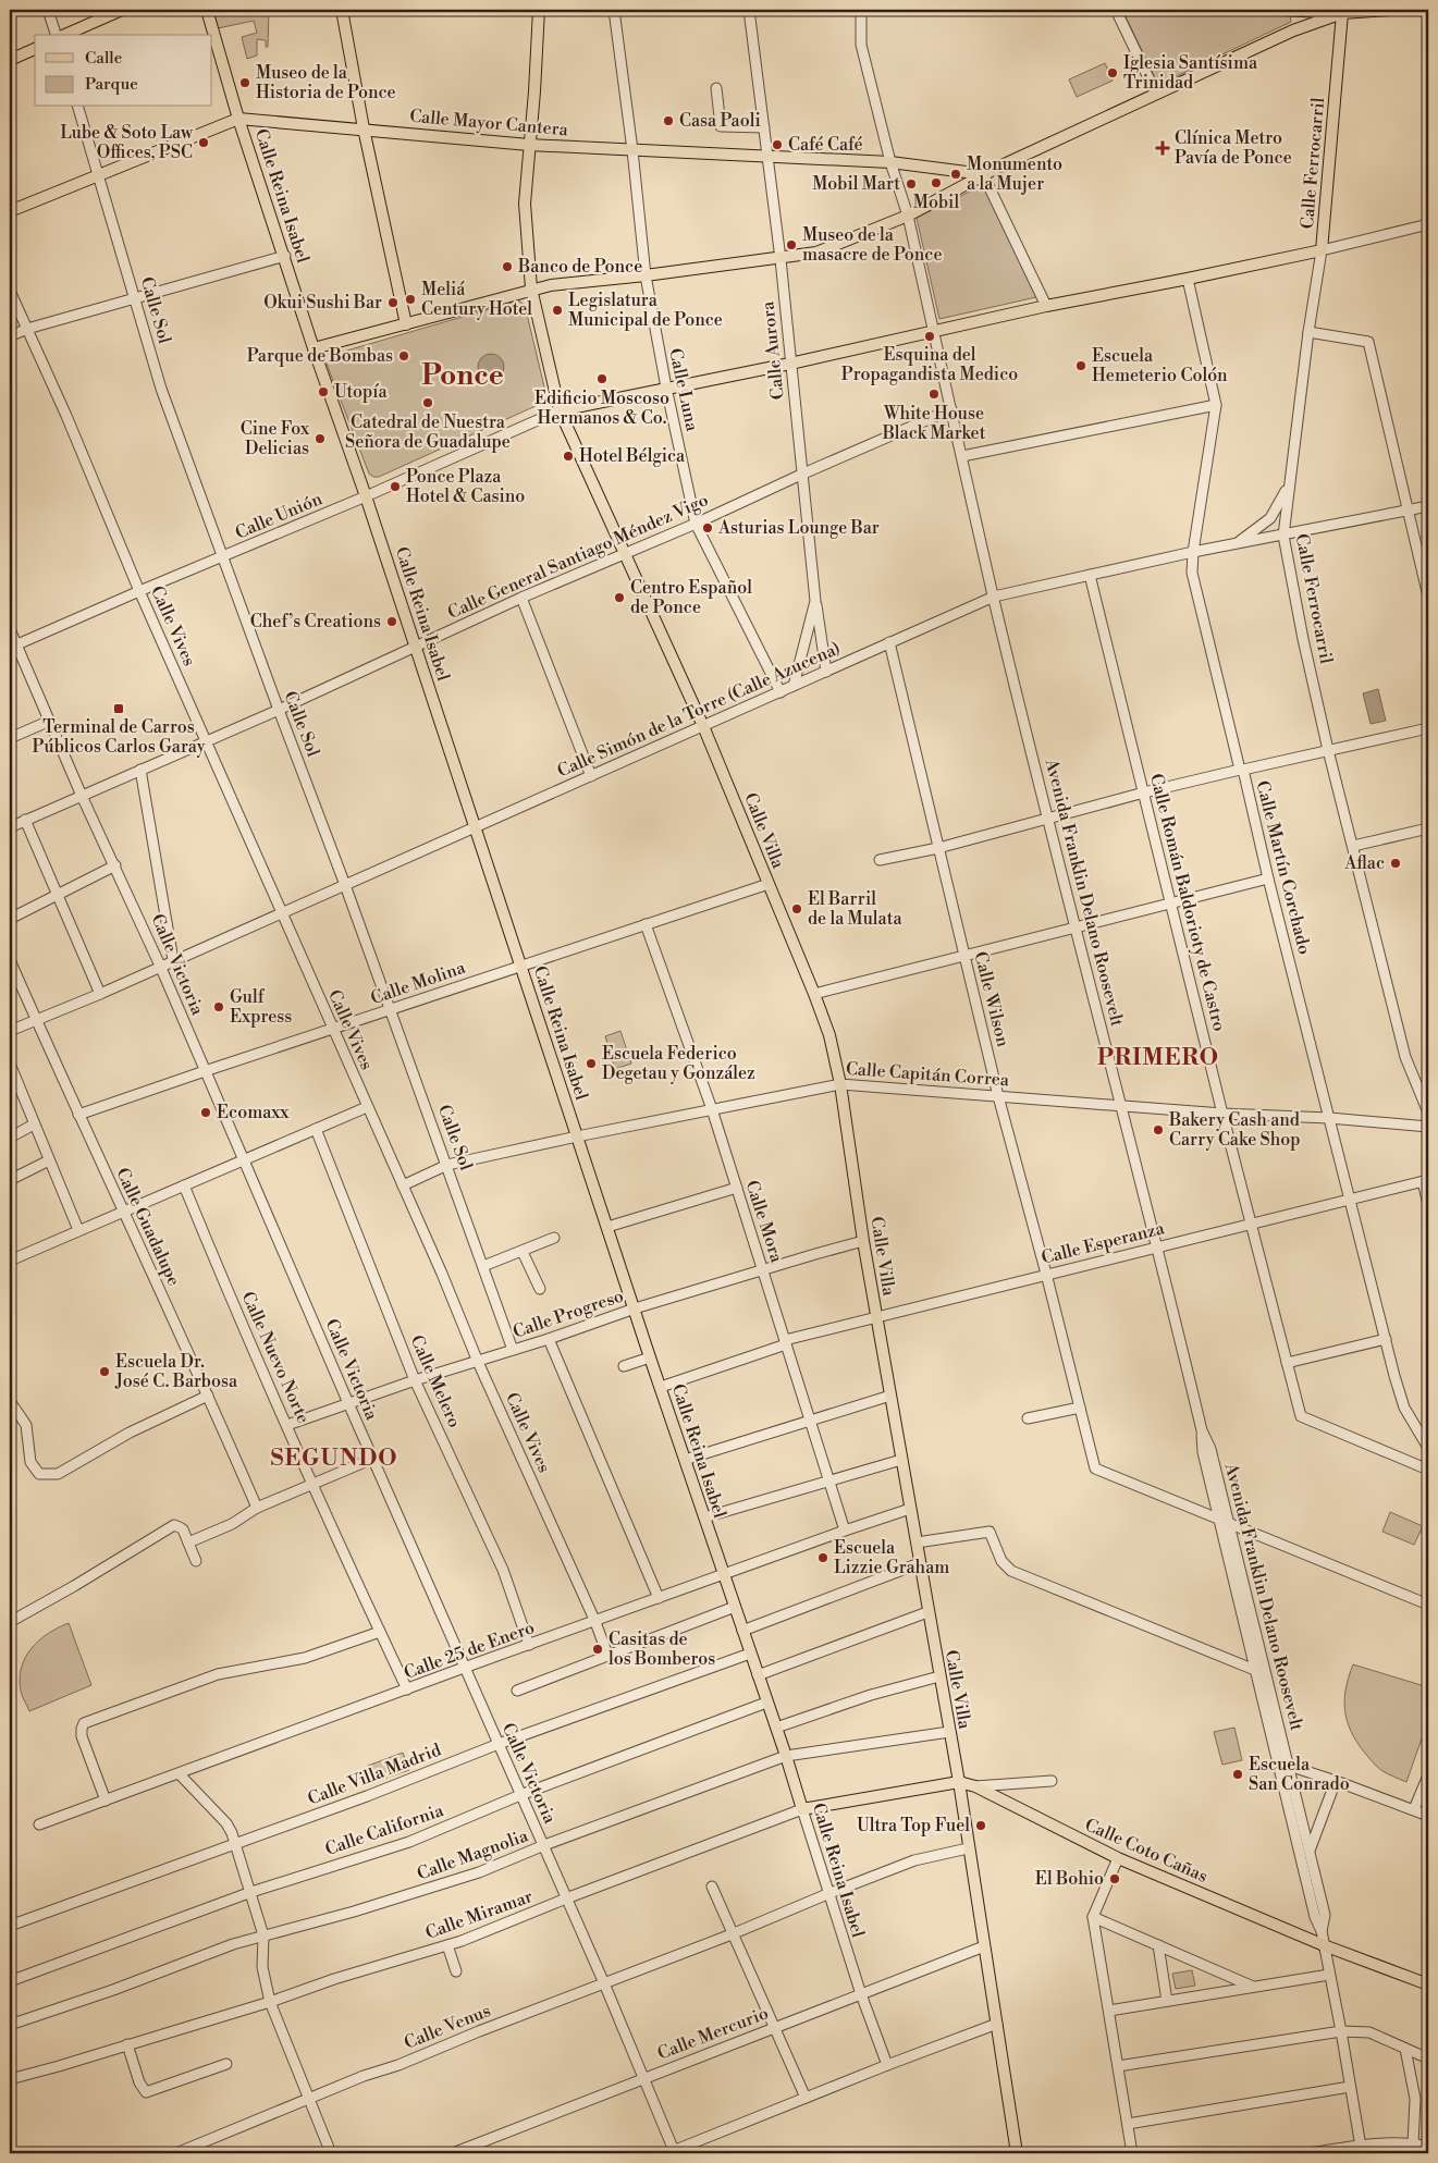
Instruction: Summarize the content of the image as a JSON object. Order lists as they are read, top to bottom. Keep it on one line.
{"streets":{"main road":["Calle Mayor Cantera","Calle Ferrocarril","Calle Reina Isabel","Calle Villa","Calle Coto Cañas","Calle Miramar"],"street":["Calle Sol","Calle Aurora","Calle Luna","Calle Unión","Calle General Santiago Méndez Vigo","Calle Vives","Calle Simón de la Torre (Calle Azucena)","Calle Martín Corchado","Avenida Franklin Delano Roosevelt","Calle Román Baldorioty de Castro","Calle Victoria","Calle Molina","Calle Wilson","Calle Capitán Correa","Calle Mora","Calle Guadalupe","Calle Esperanza","Calle Progreso","Calle Nuevo Norte","Calle Melero","Calle 25 de Enero","Calle Villa Madrid","Calle California","Calle Magnolia","Calle Venus","Calle Mercurio"]},"crossings":[["Calle Mayor Cantera","Calle Reina Isabel"],["Calle Mayor Cantera","Calle Sol"],["Calle Mayor Cantera","Calle Aurora"],["Calle Mayor Cantera","Calle Luna"],["Calle Mayor Cantera","Calle Villa"],["Calle Mayor Cantera","Avenida Franklin Delano Roosevelt"],["Calle Ferrocarril","Calle Simón de la Torre (Calle Azucena)"],["Calle Reina Isabel","Calle Unión"],["Calle Reina Isabel","Calle General Santiago Méndez Vigo"],["Calle Reina Isabel","Calle Simón de la Torre (Calle Azucena)"],["Calle Reina Isabel","Calle Molina"],["Calle Reina Isabel","Calle Capitán Correa"],["Calle Reina Isabel","Calle Esperanza"],["Calle Reina Isabel","Calle Progreso"],["Calle Reina Isabel","Calle 25 de Enero"],["Calle Reina Isabel","Calle Villa Madrid"],["Calle Reina Isabel","Calle California"],["Calle Reina Isabel","Calle Magnolia"],["Calle Reina Isabel","Calle Miramar"],["Calle Reina Isabel","Calle Venus"],["Calle Reina Isabel","Calle Mercurio"],["Calle Sol","Calle Unión"],["Calle Sol","Calle General Santiago Méndez Vigo"],["Calle Sol","Calle Simón de la Torre (Calle Azucena)"],["Calle Sol","Calle Molina"],["Calle Sol","Calle Capitán Correa"],["Calle Sol","Calle Progreso"],["Calle Aurora","Calle General Santiago Méndez Vigo"],["Calle Aurora","Calle Simón de la Torre (Calle Azucena)"],["Calle Luna","Calle General Santiago Méndez Vigo"],["Calle Luna","Calle Simón de la Torre (Calle Azucena)"],["Calle Unión","Calle Vives"],["Calle Unión","Calle Villa"],["Calle Unión","Calle Victoria"],["Calle General Santiago Méndez Vigo","Calle Vives"],["Calle General Santiago Méndez Vigo","Calle Villa"],["Calle General Santiago Méndez Vigo","Avenida Franklin Delano Roosevelt"],["Calle General Santiago Méndez Vigo","Calle Victoria"],["Calle Vives","Calle Simón de la Torre (Calle Azucena)"],["Calle Vives","Calle Molina"],["Calle Vives","Calle Capitán Correa"],["Calle Vives","Calle Progreso"],["Calle Vives","Calle 25 de Enero"],["Calle Simón de la Torre (Calle Azucena)","Calle Villa"],["Calle Simón de la Torre (Calle Azucena)","Calle Martín Corchado"],["Calle Simón de la Torre (Calle Azucena)","Avenida Franklin Delano Roosevelt"],["Calle Simón de la Torre (Calle Azucena)","Calle Román Baldorioty de Castro"],["Calle Simón de la Torre (Calle Azucena)","Calle Victoria"],["Calle Simón de la Torre (Calle Azucena)","Calle Wilson"],["Calle Simón de la Torre (Calle Azucena)","Calle Guadalupe"],["Calle Villa","Calle Molina"],["Calle Villa","Calle Capitán Correa"],["Calle Villa","Calle Esperanza"],["Calle Villa","Calle Progreso"],["Calle Villa","Calle 25 de Enero"],["Calle Villa","Calle Coto Cañas"],["Calle Villa","Calle Magnolia"],["Calle Villa","Calle Miramar"],["Calle Villa","Calle Mercurio"],["Calle Martín Corchado","Calle Capitán Correa"],["Calle Martín Corchado","Calle Esperanza"],["Avenida Franklin Delano Roosevelt","Calle Wilson"],["Avenida Franklin Delano Roosevelt","Calle Capitán Correa"],["Avenida Franklin Delano Roosevelt","Calle Esperanza"],["Avenida Franklin Delano Roosevelt","Calle Coto Cañas"],["Calle Román Baldorioty de Castro","Calle Capitán Correa"],["Calle Román Baldorioty de Castro","Calle Esperanza"],["Calle Victoria","Calle Molina"],["Calle Victoria","Calle Progreso"],["Calle Victoria","Calle 25 de Enero"],["Calle Victoria","Calle Villa Madrid"],["Calle Victoria","Calle California"],["Calle Victoria","Calle Magnolia"],["Calle Victoria","Calle Miramar"],["Calle Victoria","Calle Venus"],["Calle Victoria","Calle Mercurio"],["Calle Molina","Calle Mora"],["Calle Molina","Calle Guadalupe"],["Calle Wilson","Calle Capitán Correa"],["Calle Wilson","Calle Esperanza"],["Calle Capitán Correa","Calle Mora"],["Calle Mora","Calle Esperanza"],["Calle Mora","Calle Progreso"],["Calle Mora","Calle 25 de Enero"],["Calle Progreso","Calle Nuevo Norte"],["Calle Progreso","Calle Melero"],["Calle Nuevo Norte","Calle 25 de Enero"],["Calle Melero","Calle 25 de Enero"],["Calle Coto Cañas","Calle Miramar"]],"districts":["Ponce","PRIMERO","SEGUNDO"],"places":{"other":["Iglesia Santísima Trinidad","Museo de la Historia de Ponce","Casa Paoli","Lube & Soto Law Offices, PSC","Café Café","Monumento a la Mujer","Mobil","Mobil Mart","Museo de la masacre de Ponce","Banco de Ponce","Meliá Century Hotel","Okui Sushi Bar","Legislatura Municipal de Ponce","Esquina del Propagandista Medico","Parque de Bombas","Escuela Hemeterio Colón","Edificio Moscoso Hermanos & Co.","Utopía","White House Black Market","Catedral de Nuestra Señora de Guadalupe","Cine Fox Delicias","Hotel Bélgica","Ponce Plaza Hotel & Casino","Asturias Lounge Bar","Centro Español de Ponce","Chef’s Creations","Aflac","El Barril de la Mulata","Gulf Express","Escuela Federico Degetau y González","Ecomaxx","Bakery Cash and Carry Cake Shop","Escuela Dr. José C. Barbosa","Escuela Lizzie Graham","Casitas de los Bomberos","Escuela San Conrado","Ultra Top Fuel","El Bohio"],"health":["Clínica Metro Pavía de Ponce"],"transit":["Terminal de Carros Públicos Carlos Garay"]},"legend":["Calle","Parque"]}
